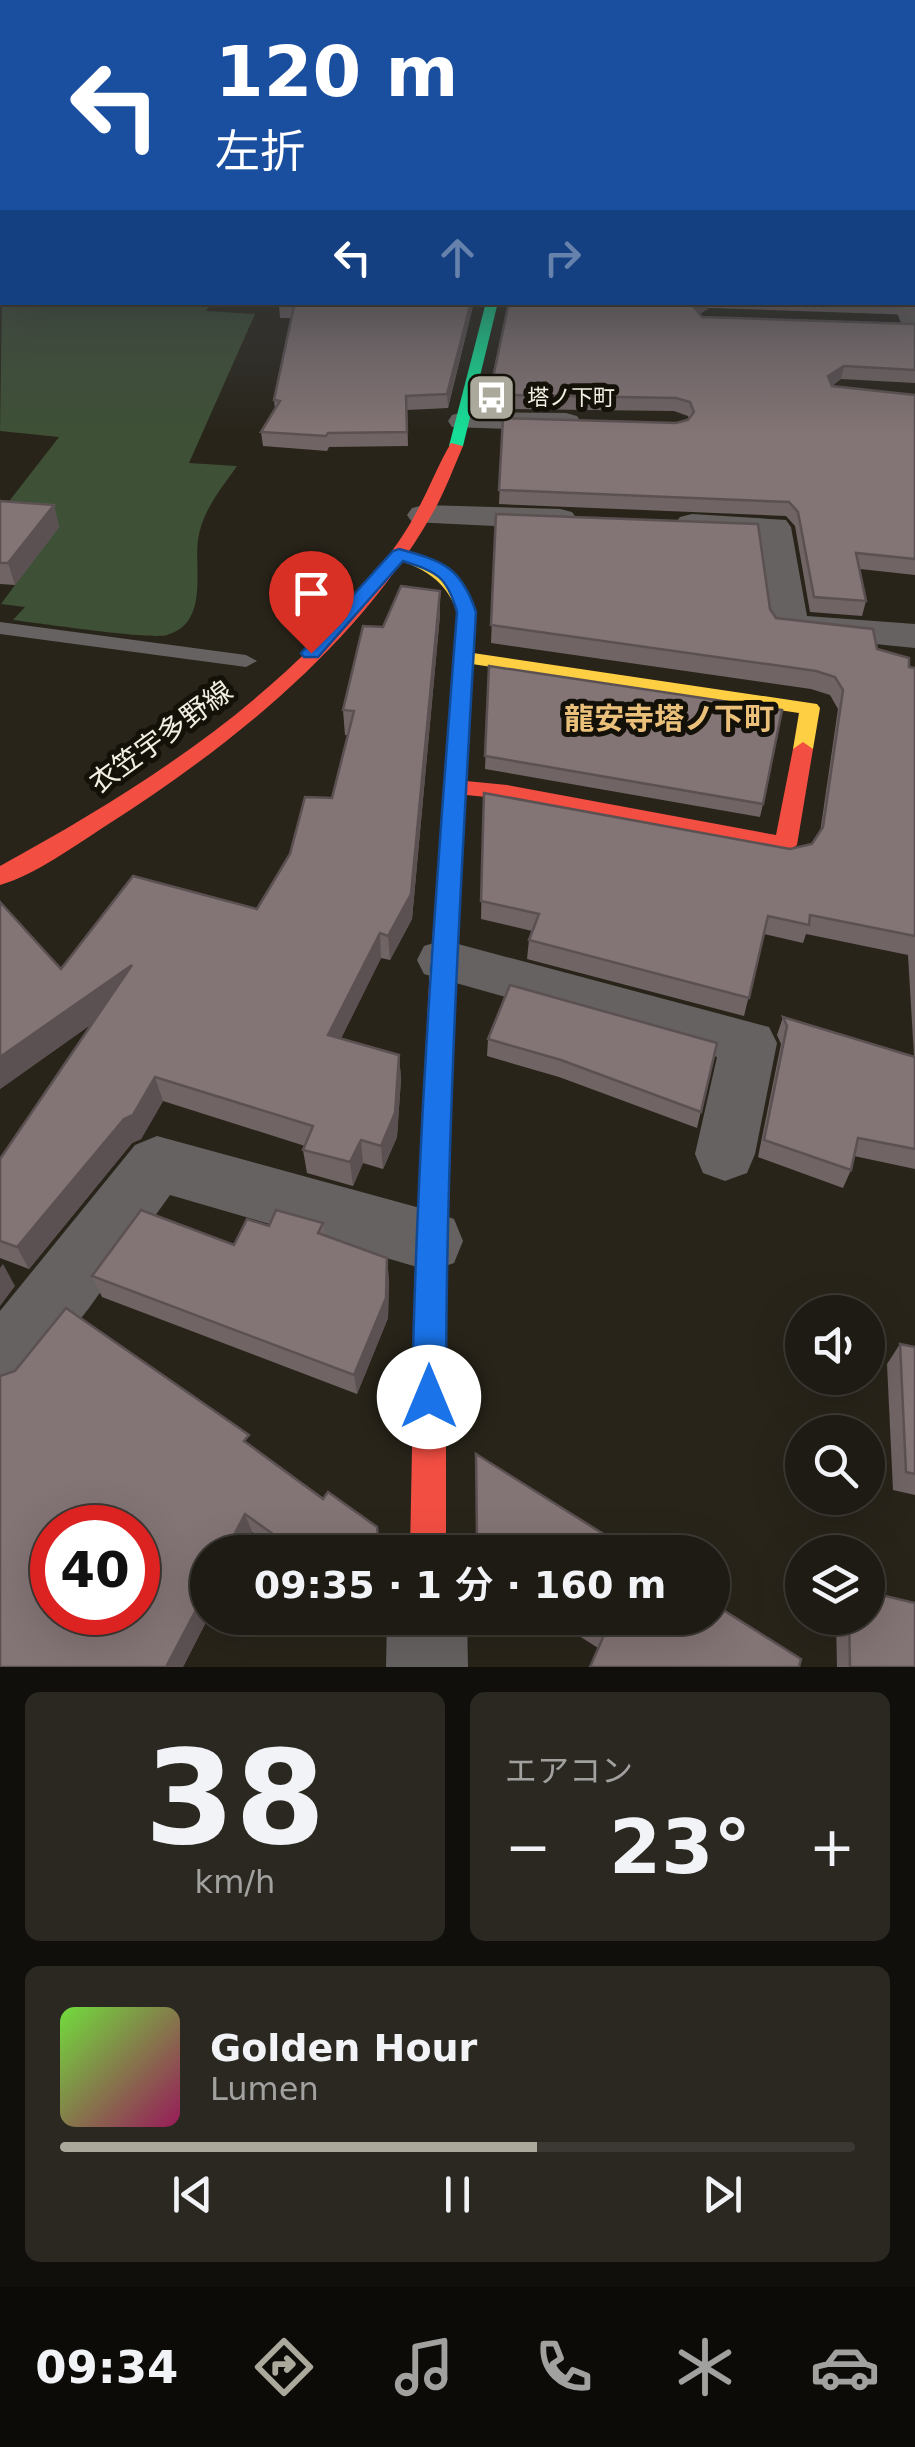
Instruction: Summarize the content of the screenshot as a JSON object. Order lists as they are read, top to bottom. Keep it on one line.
{"streets":{"street":["衣笠宇多野線"]},"districts":["龍安寺塔ノ下町"],"places":{"bus stop":["塔ノ下町"]},"page":{"turn":["120 m","左折"],"limit":"40","trip":"09:35 · 1 分 · 160 m","tile":[["38","km/h"],"エアコン"],"heat":["−","23°","+"],"song":["Golden Hour","Lumen"],"tabs":"09:34"}}
